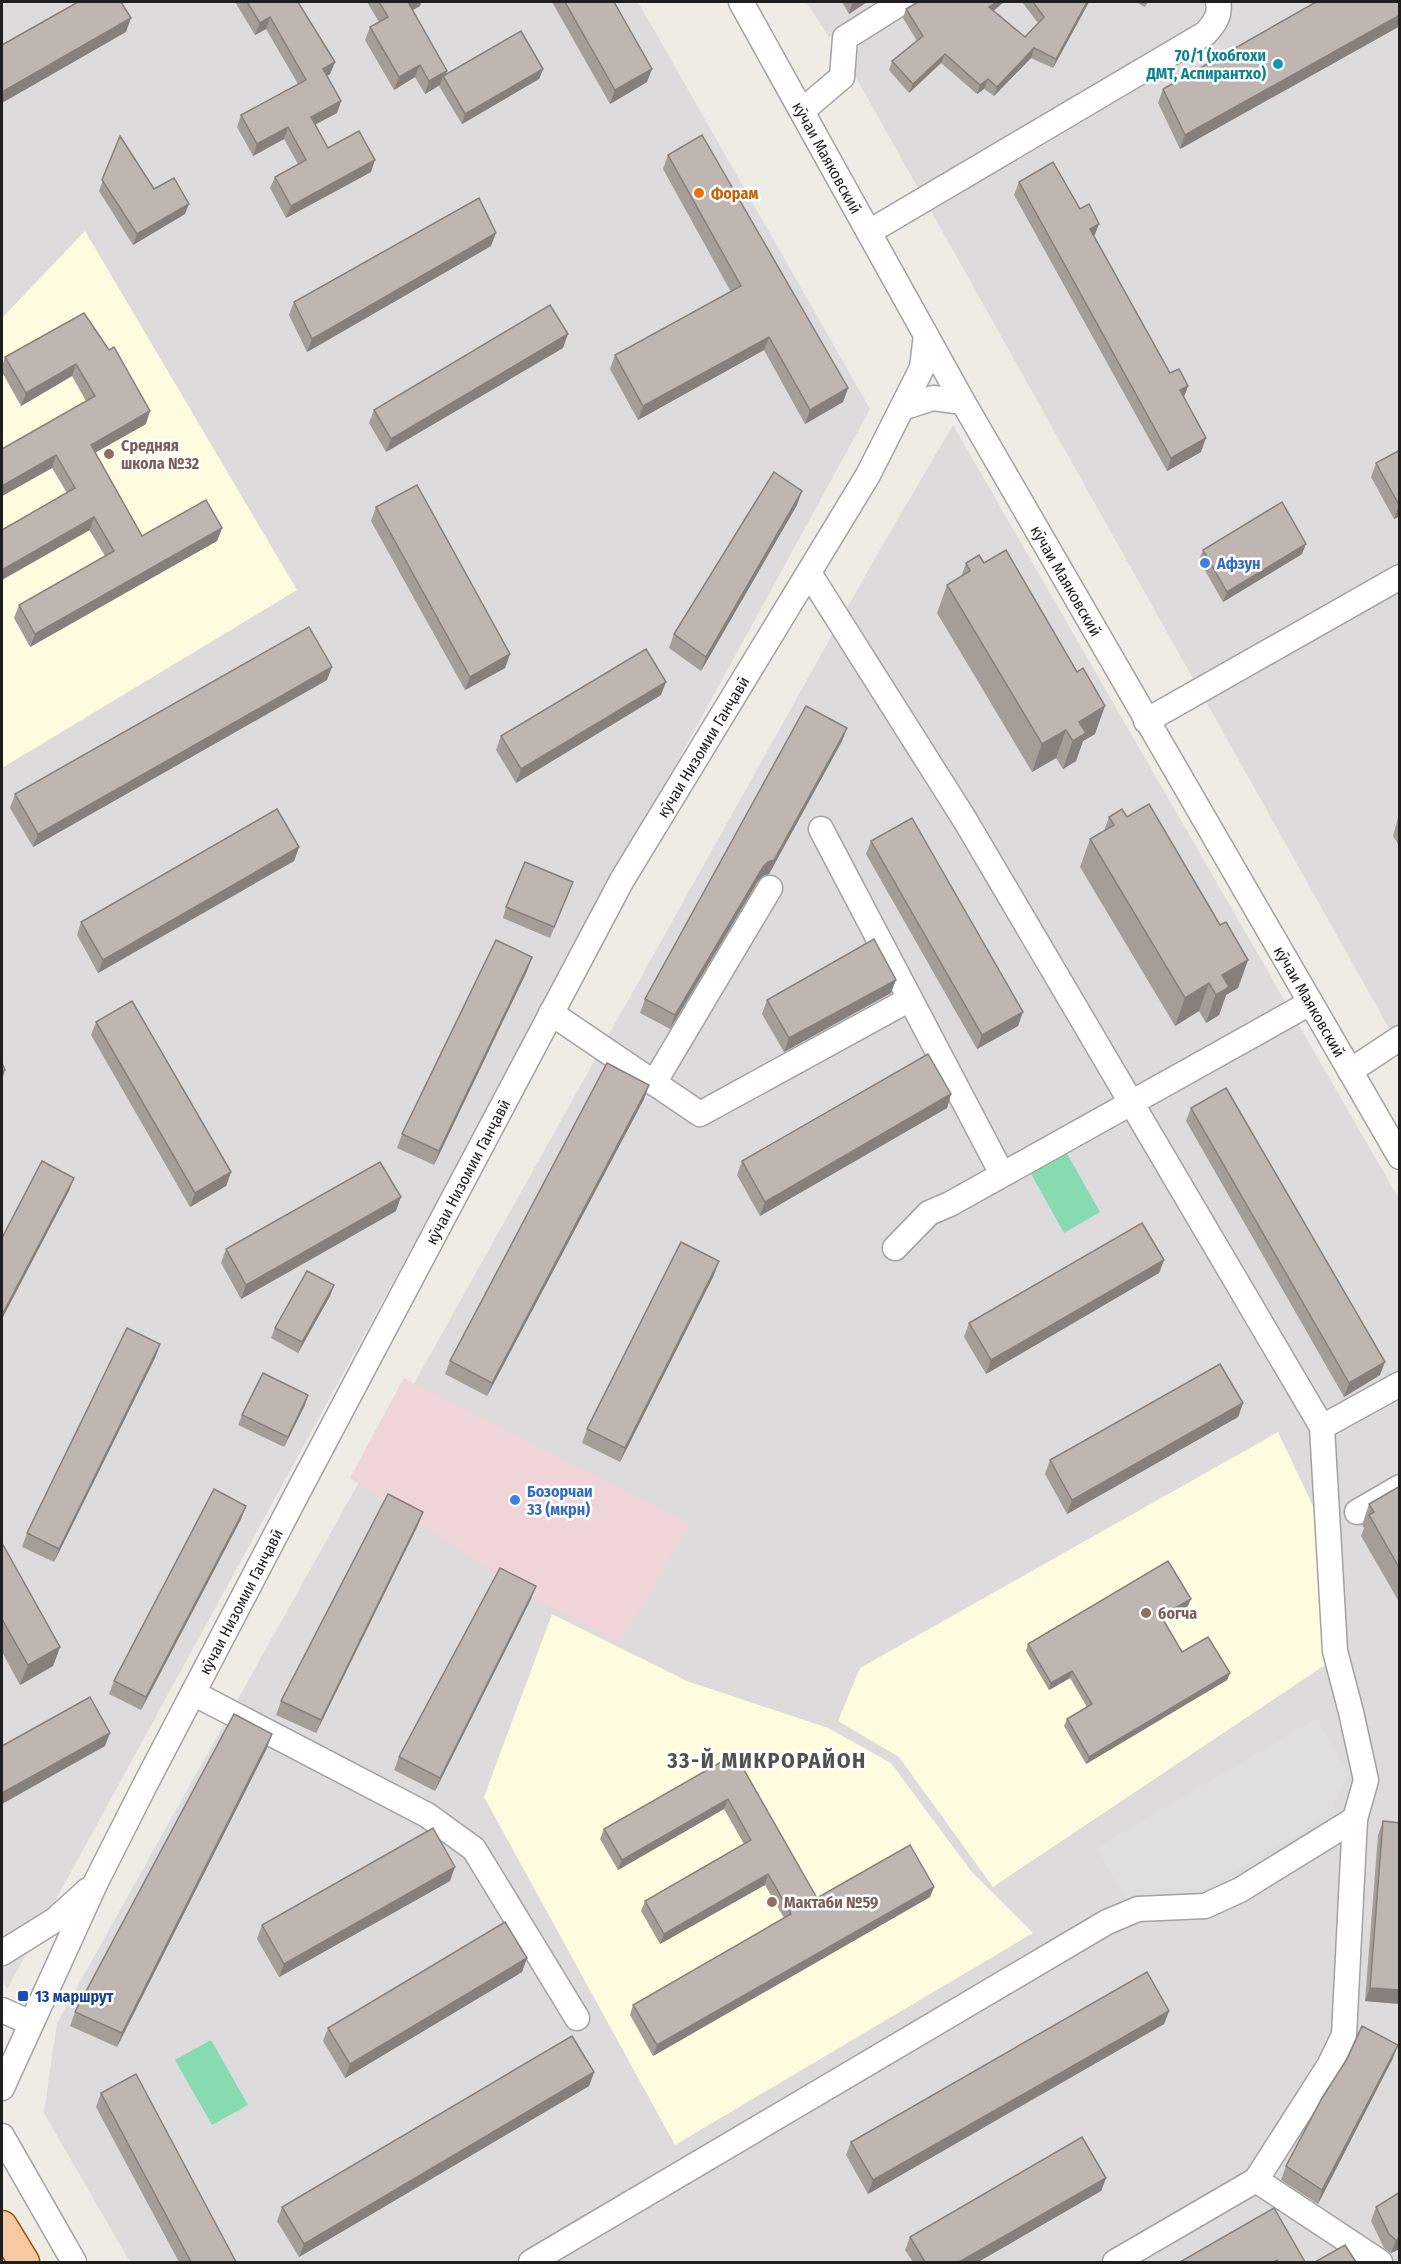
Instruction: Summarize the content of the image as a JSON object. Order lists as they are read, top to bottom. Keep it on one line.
{"streets":{"street":["кӯчаи Маяковский","кӯчаи Низомии Ганҷавӣ"]},"crossings":[["кӯчаи Маяковский","кӯчаи Низомии Ганҷавӣ"]],"districts":["33-Й МИКРОРАЙОН"],"places":{"other":["70/1 (хобгохи ДМТ, Аспирантхо)","Форам","Средняя школа №32","Афзун","Бозорчаи 33 (мкрн)","богча","Мактаби №59"],"transit":["13 маршрут"]}}
